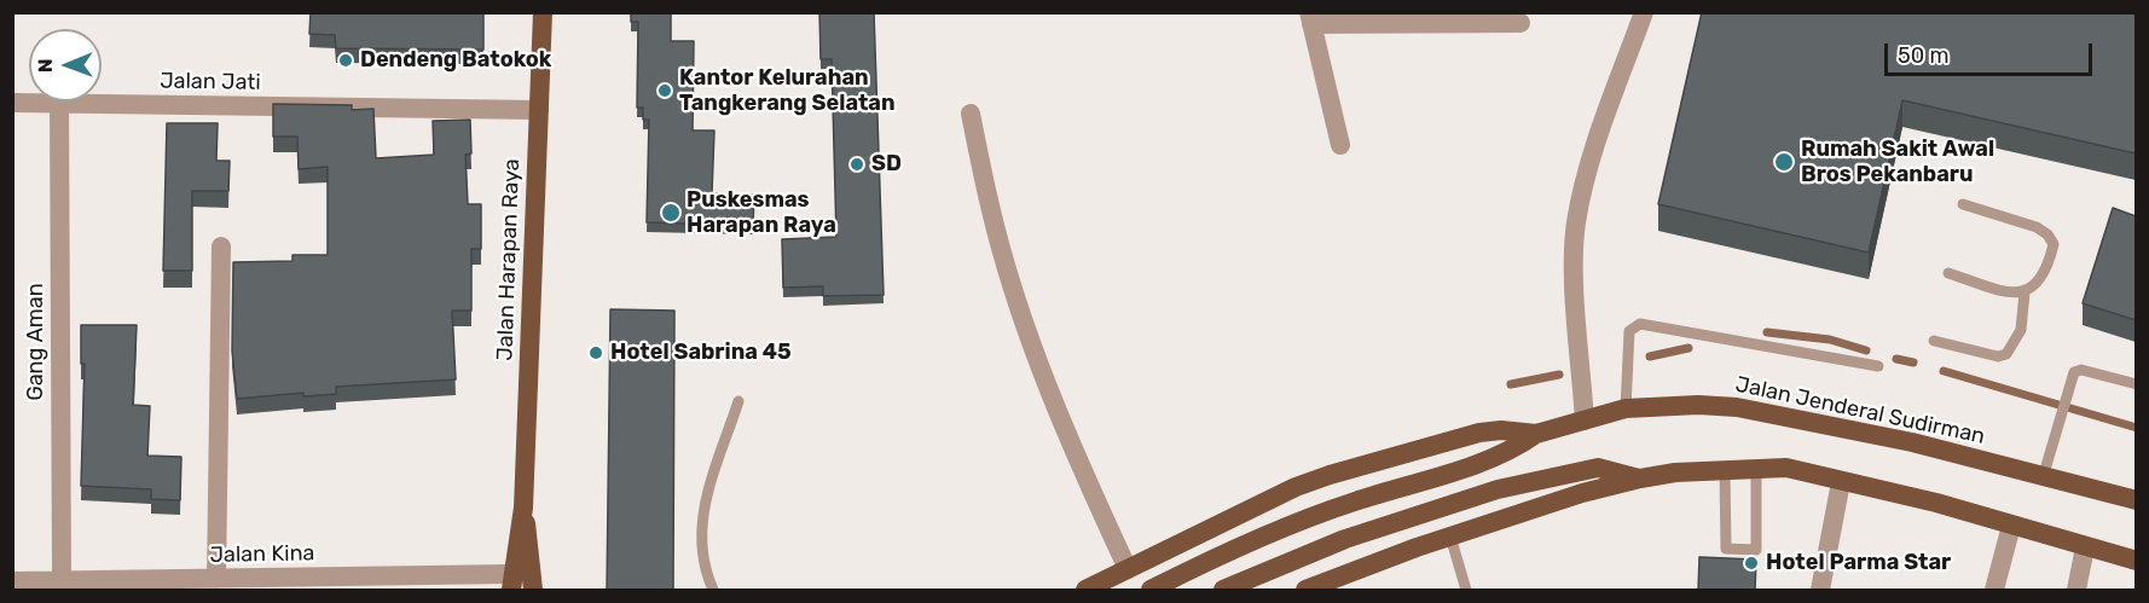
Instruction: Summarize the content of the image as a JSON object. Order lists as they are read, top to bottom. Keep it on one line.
{"streets":{"main road":["Jalan Harapan Raya","Jalan Jenderal Sudirman"],"street":["Jalan Jati","Gang Aman","Jalan Kina"]},"crossings":[["Jalan Jati","Jalan Harapan Raya"],["Jalan Jati","Gang Aman"],["Jalan Harapan Raya","Jalan Kina"],["Gang Aman","Jalan Kina"]],"places":["Dendeng Batokok","Kantor Kelurahan Tangkerang Selatan","Rumah Sakit Awal Bros Pekanbaru","SD","Puskesmas Harapan Raya","Hotel Sabrina 45","Hotel Parma Star"],"scale_bar":"50 m","north":"left"}
